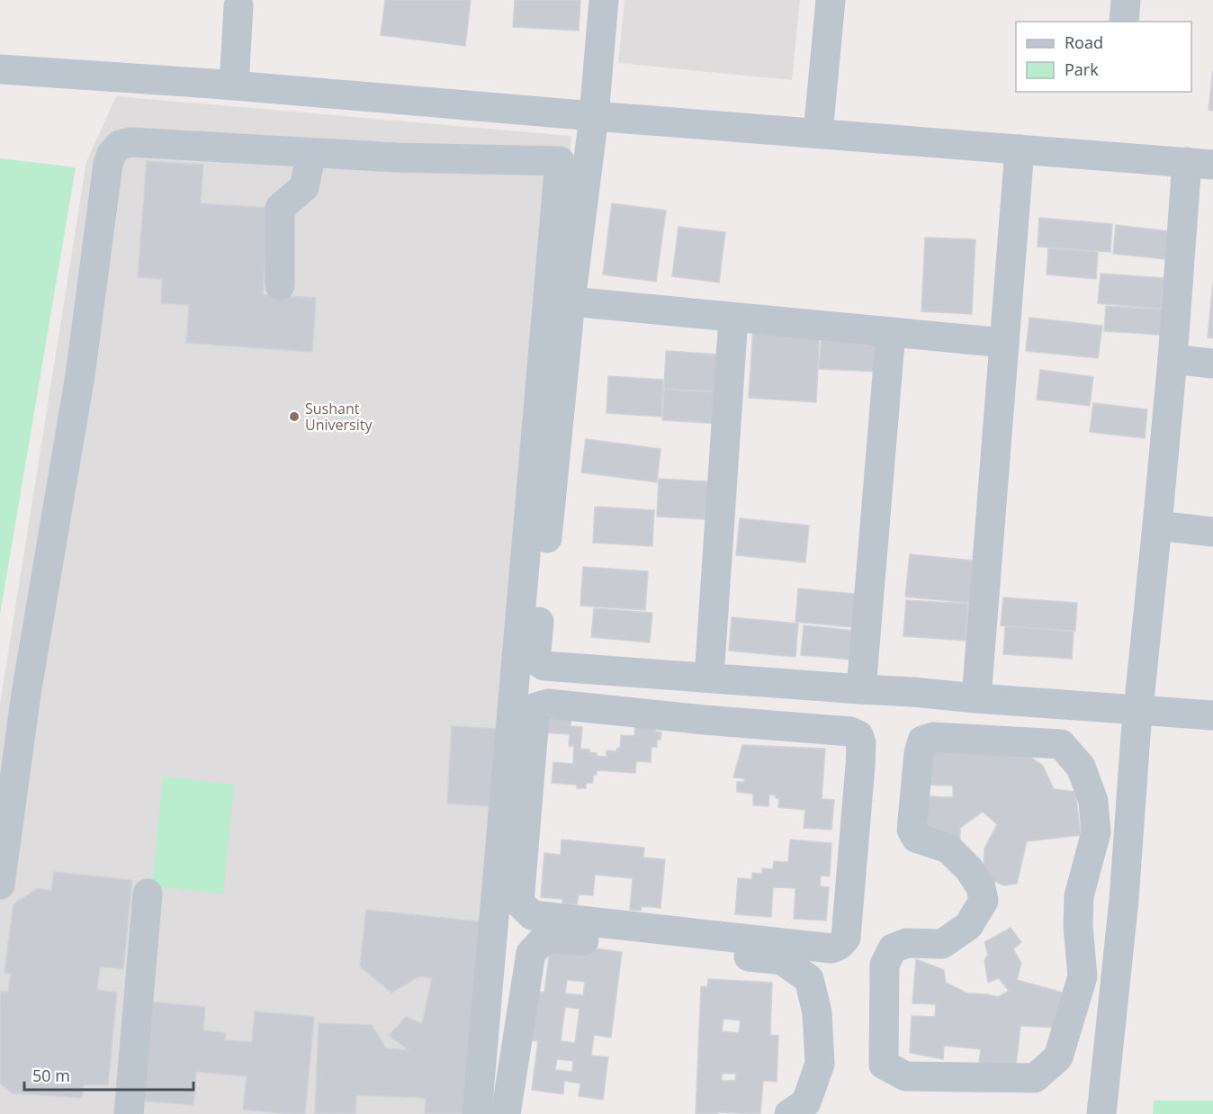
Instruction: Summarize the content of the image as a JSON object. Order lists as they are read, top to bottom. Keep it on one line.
{"places":["Sushant University"],"legend":["Road","Park"],"scale_bar":"50 m"}
